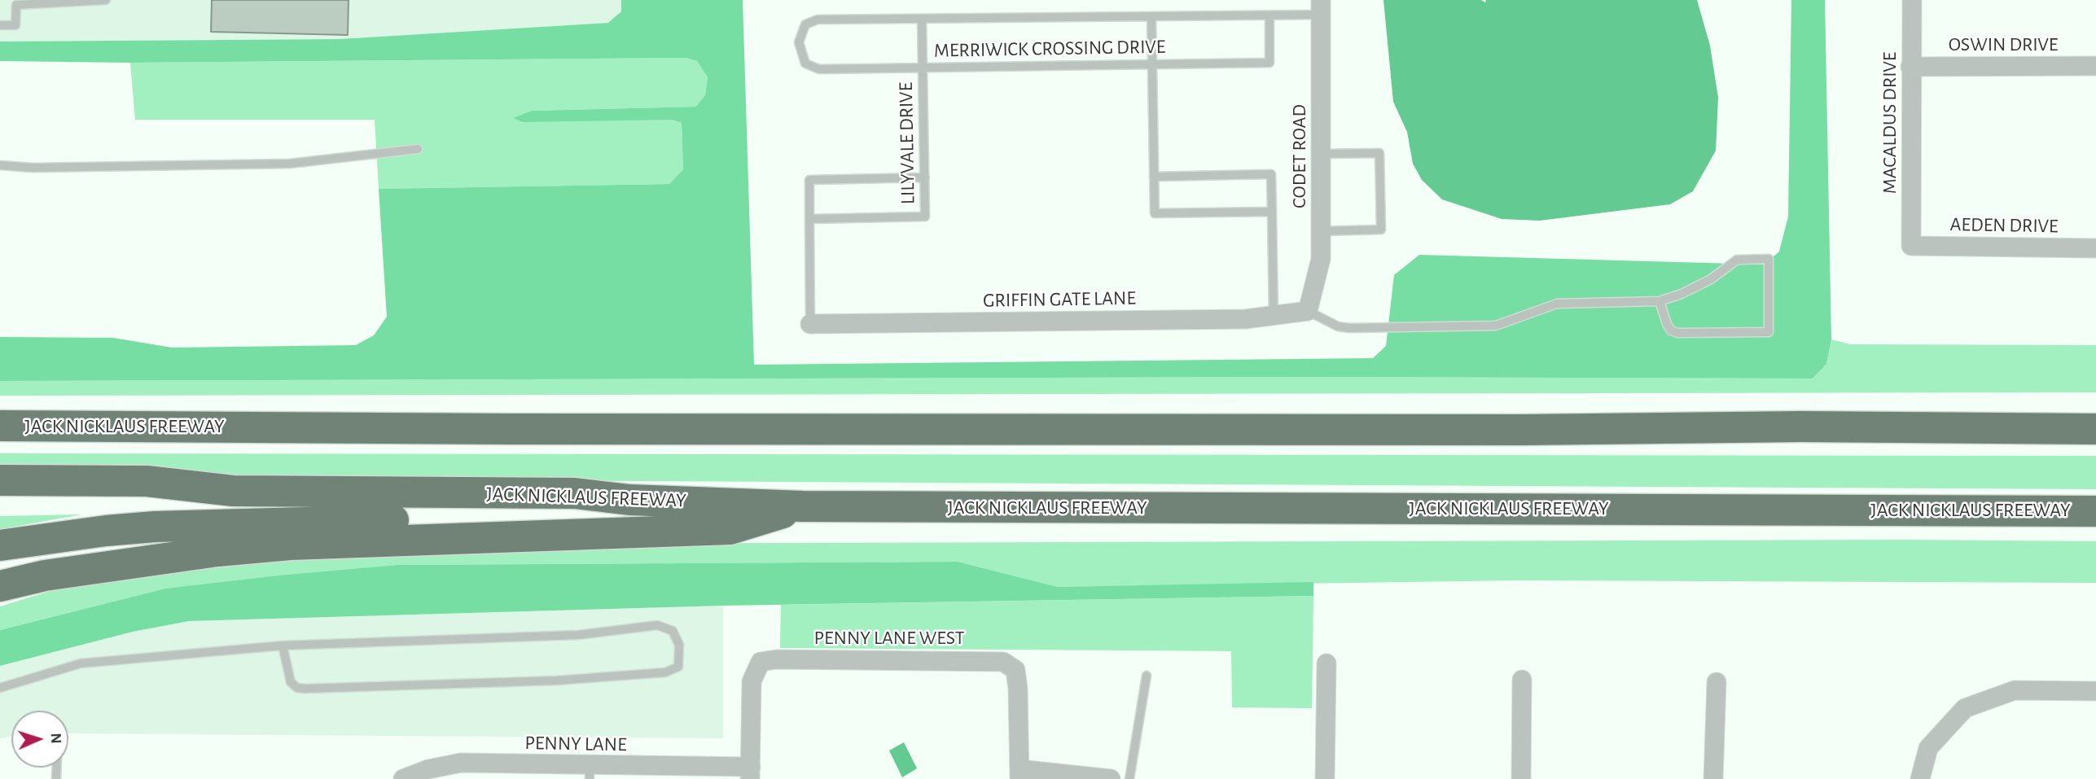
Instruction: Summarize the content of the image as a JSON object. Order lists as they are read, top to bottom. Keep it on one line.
{"streets":{"highway":["JACK NICKLAUS FREEWAY"],"street":["OSWIN DRIVE","MACALDUS DRIVE","CODET ROAD","AEDEN DRIVE","GRIFFIN GATE LANE","PENNY LANE WEST","PENNY LANE"],"lane":["MERRIWICK CROSSING DRIVE","LILYVALE DRIVE"]},"crossings":[["OSWIN DRIVE","MACALDUS DRIVE"],["MERRIWICK CROSSING DRIVE","LILYVALE DRIVE"],["MACALDUS DRIVE","AEDEN DRIVE"],["CODET ROAD","GRIFFIN GATE LANE"],["PENNY LANE WEST","PENNY LANE"]],"north":"right"}
